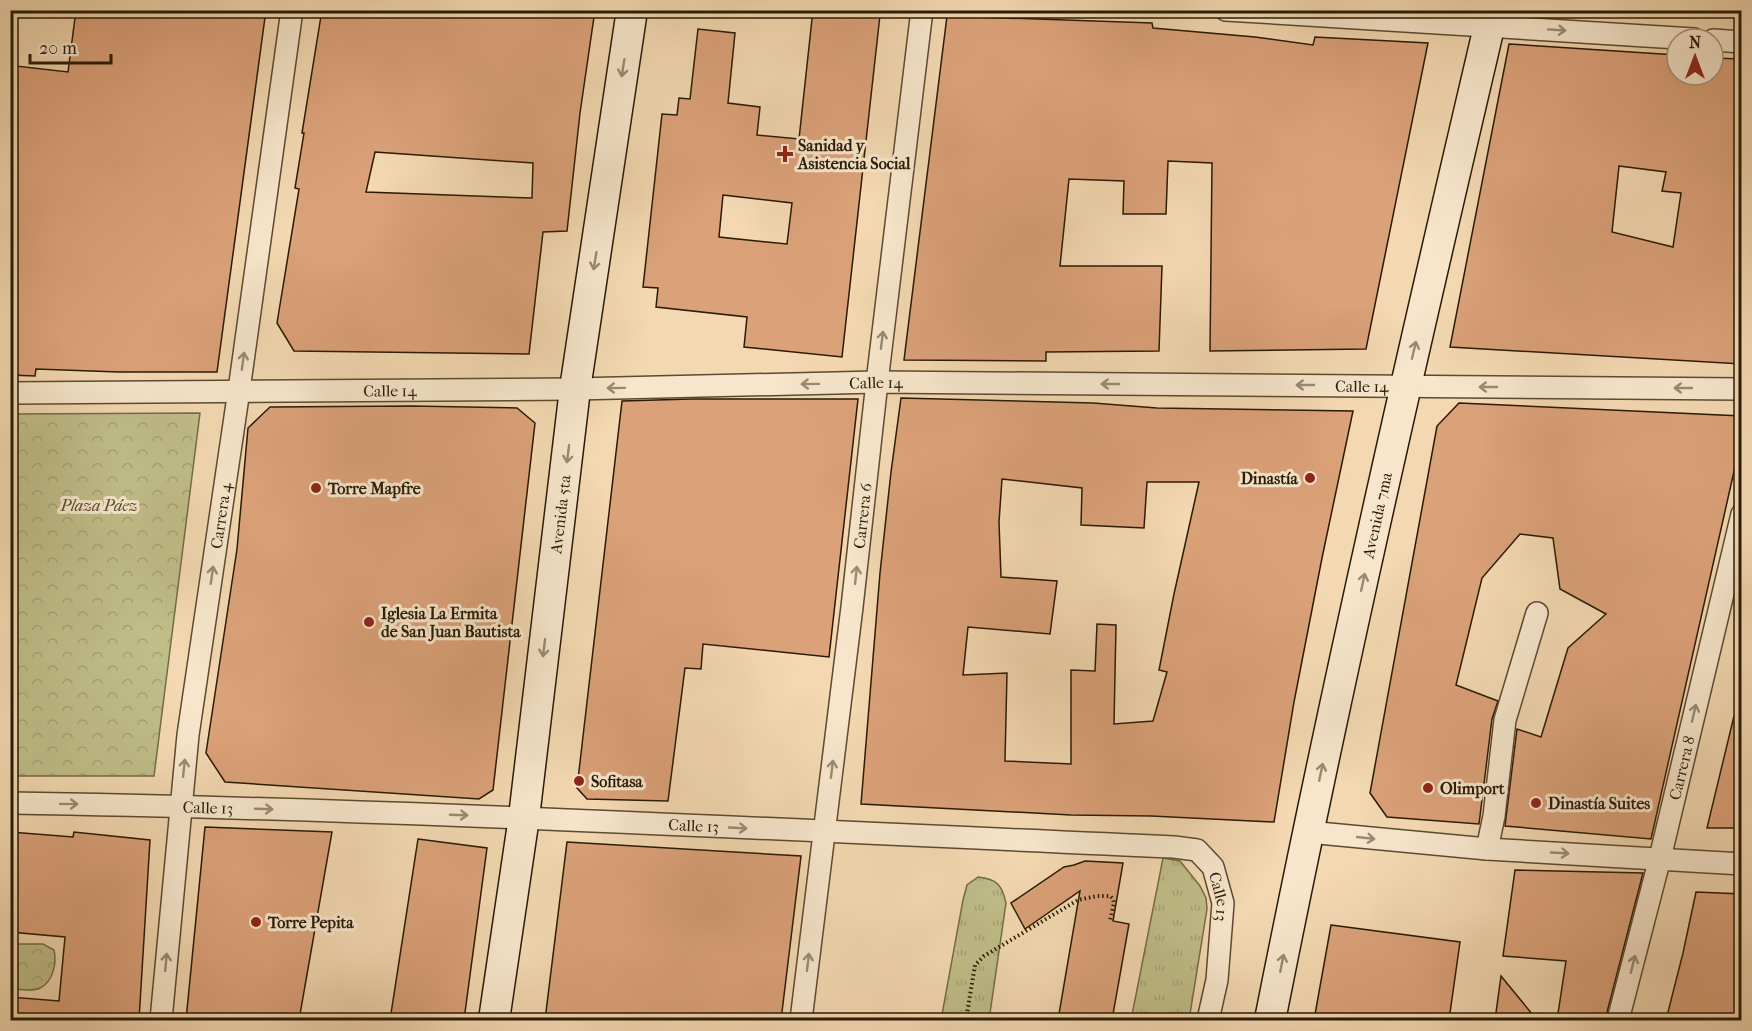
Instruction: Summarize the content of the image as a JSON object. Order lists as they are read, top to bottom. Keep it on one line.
{"streets":{"street":["Calle 14","Carrera 4","Avenida 5ta","Avenida 7ma","Carrera 6","Carrera 8","Calle 13"]},"crossings":[["Calle 14","Carrera 4"],["Calle 14","Avenida 5ta"],["Calle 14","Avenida 7ma"],["Calle 14","Carrera 6"],["Carrera 4","Calle 13"],["Avenida 5ta","Calle 13"],["Carrera 6","Calle 13"]],"one_way":["Calle 14","Carrera 4","Avenida 5ta","Avenida 7ma","Carrera 6","Calle 13"],"parks":["Plaza Páez"],"places":{"health":["Sanidad y Asistencia Social"],"other":["Dinastía","Torre Mapfre","Iglesia La Ermita de San Juan Bautista","Sofitasa","Olimport","Dinastía Suites","Torre Pepita"]},"scale_bar":"20 m","north":"top"}
